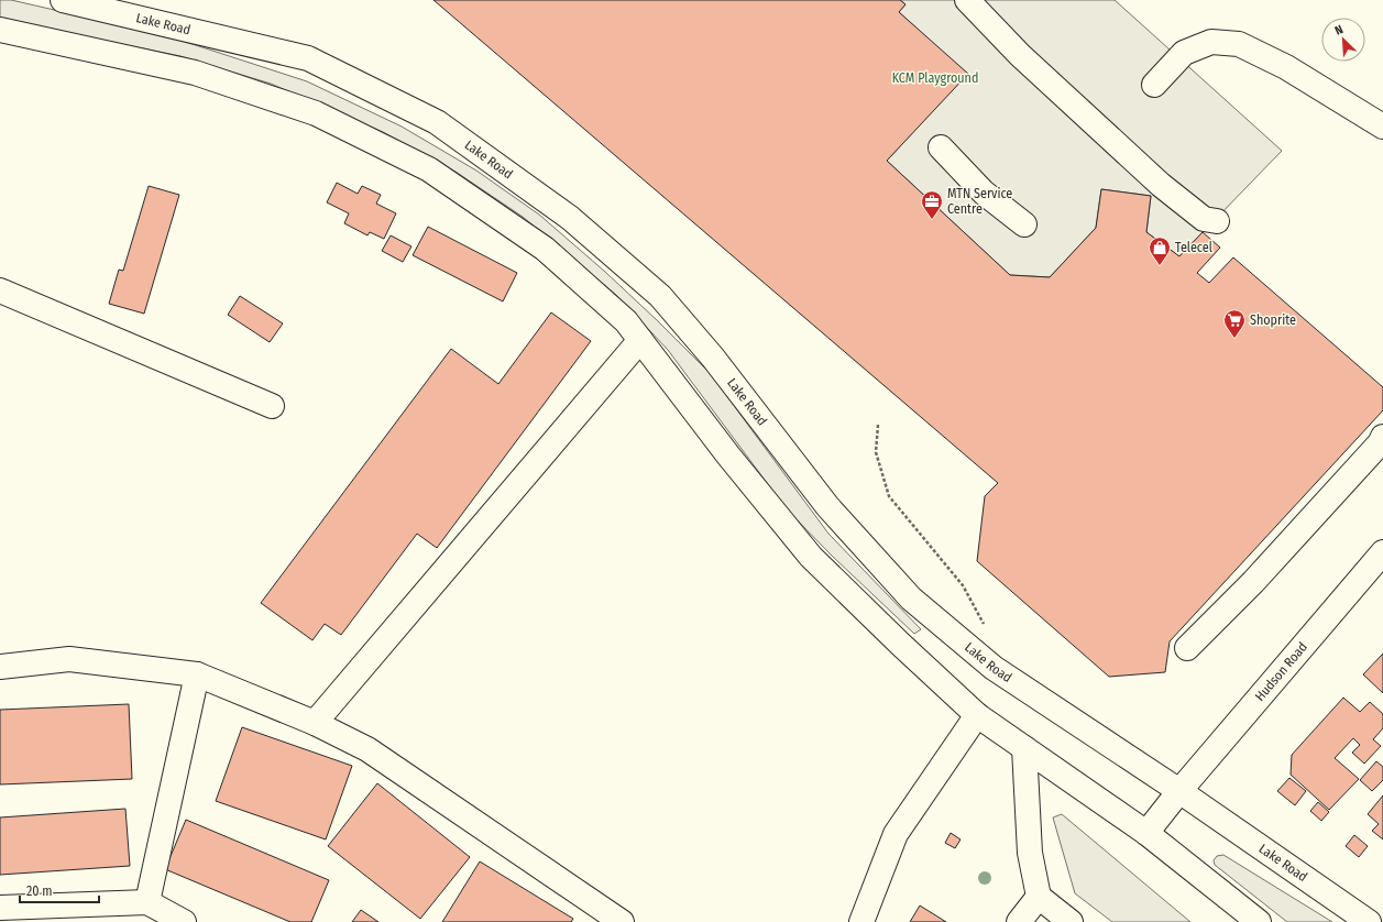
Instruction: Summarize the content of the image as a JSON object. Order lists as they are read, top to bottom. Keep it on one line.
{"streets":{"main road":["Lake Road","Hudson Road"]},"crossings":[["Lake Road","Hudson Road"]],"parks":["KCM Playground"],"places":{"office":["MTN Service Centre"],"shop":["Telecel"],"supermarket":["Shoprite"]},"scale_bar":"20 m","north":"top left"}
